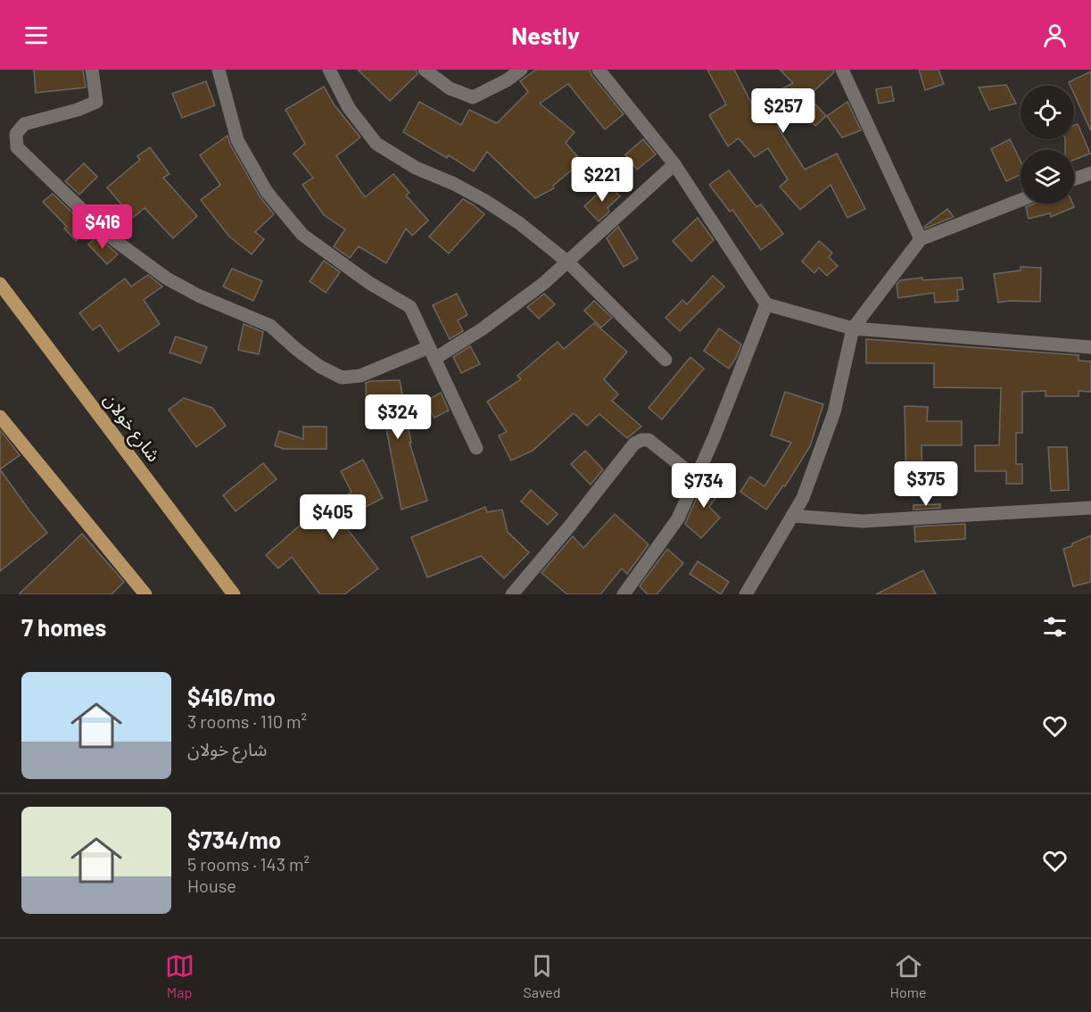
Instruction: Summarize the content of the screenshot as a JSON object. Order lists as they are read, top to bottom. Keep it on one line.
{"streets":{"main road":["شارع خولان"]},"page":{"header":"Nestly","price":["$257","$221","$416","$324","$375","$734","$405"],"heading":"7 homes","list":[{"name":"$416/mo","note":"3 rooms · 110 m² · شارع خولان"},{"name":"$734/mo","note":"5 rooms · 143 m² · House"}],"tabs":["Map","Saved","Home"]}}
